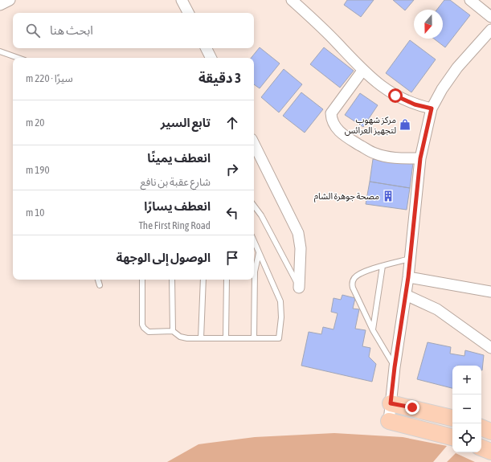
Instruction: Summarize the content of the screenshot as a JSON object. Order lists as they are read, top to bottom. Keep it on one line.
{"places":{"shop":["مركز شهوب لتجهيز العرائس"],"building":["مصحة جوهرة الشام"]},"north":"bottom","page":{"search":"ابحث هنا","heading":["3 دقيقة","سيرًا · 220 m"],"list":[["تابع السير","20 m"],["انعطف يمينًا","شارع عقبة بن نافع","190 m"],["انعطف يسارًا","The First Ring Road","10 m"],"الوصول إلى الوجهة"],"map_buttons":["+","−"]}}
